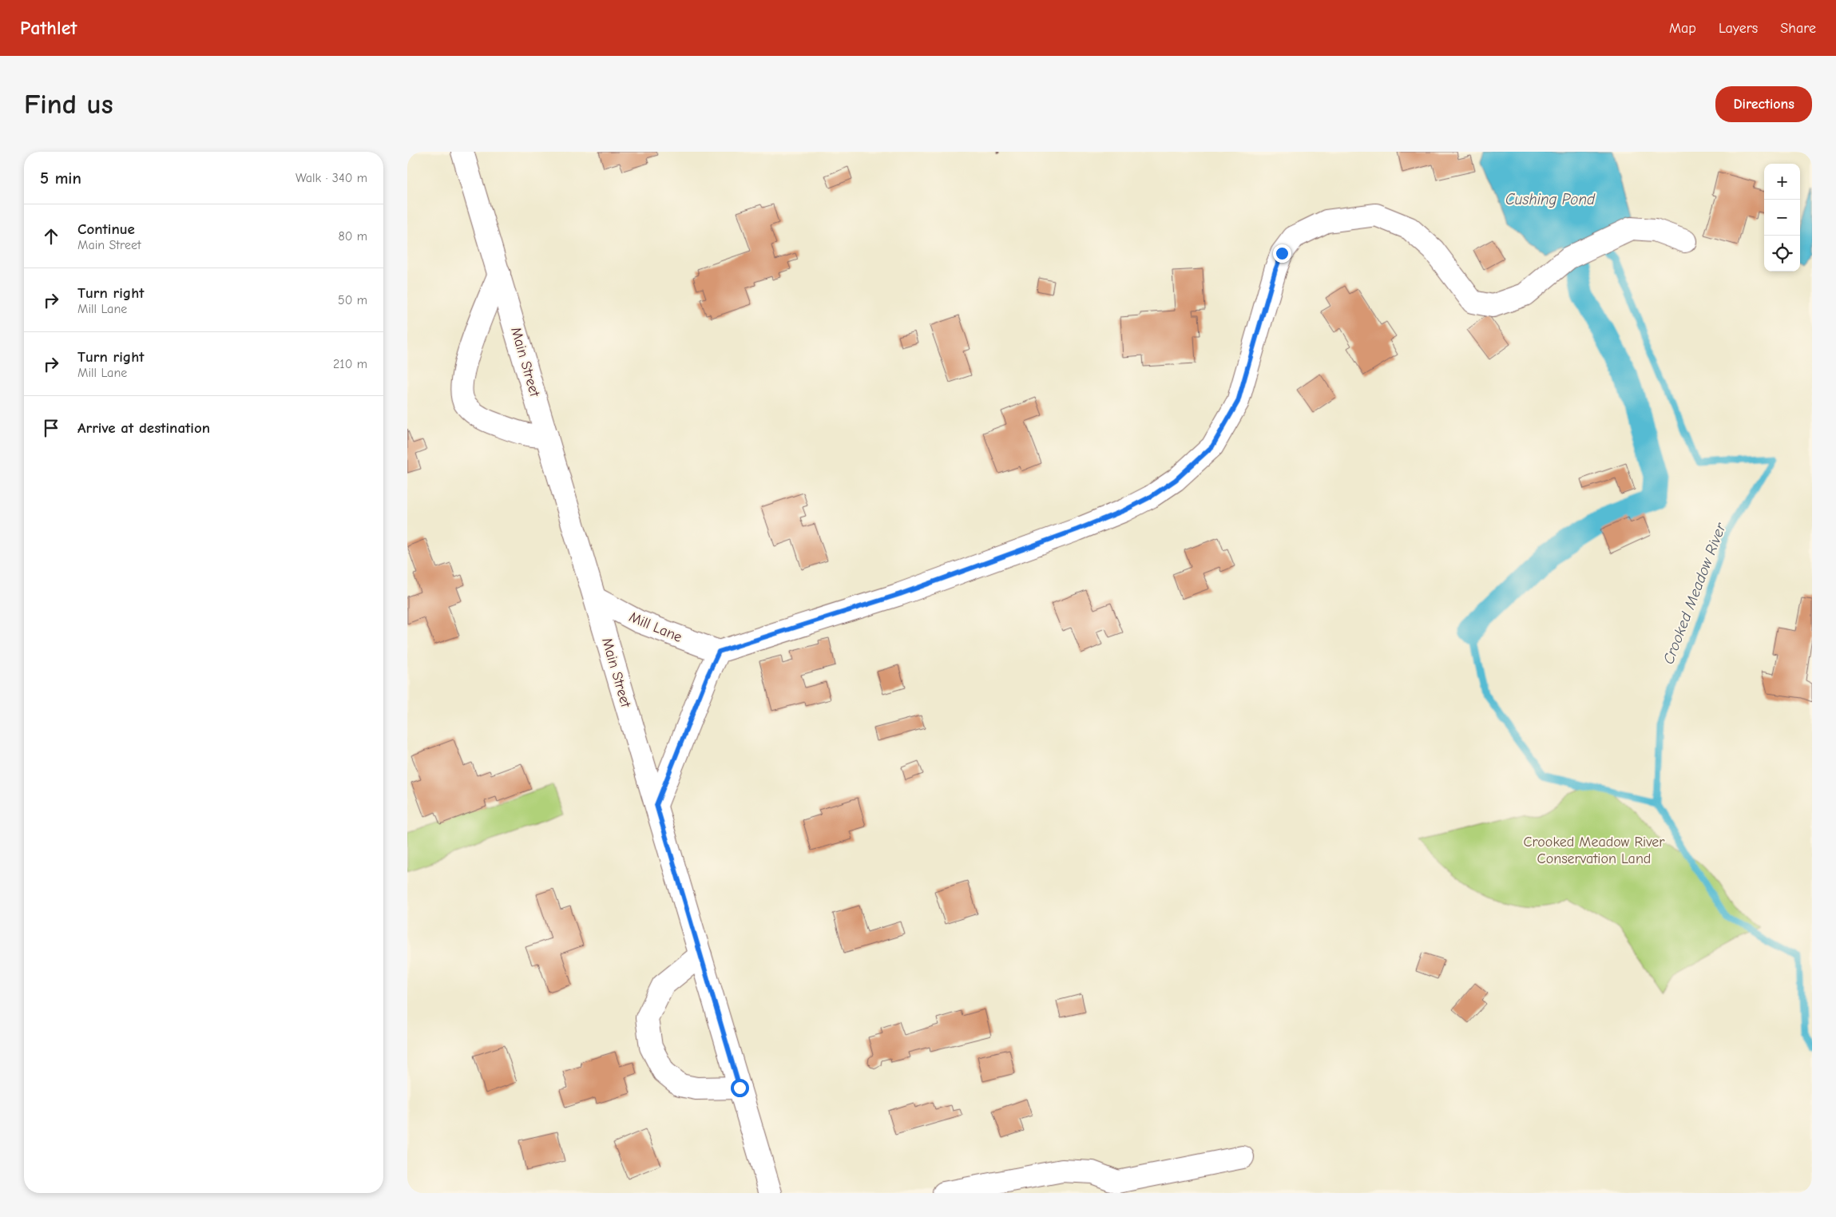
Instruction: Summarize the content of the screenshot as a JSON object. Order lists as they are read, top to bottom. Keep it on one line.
{"streets":{"street":["Main Street","Mill Lane"]},"crossings":[["Main Street","Mill Lane"]],"water":["Cushing Pond","Crooked Meadow River"],"parks":["Crooked Meadow River Conservation Land"],"page":{"header":"Pathlet","nav":["Map","Layers","Share"],"buttons":"Directions","title":"Find us","heading":["5 min","Walk · 340 m"],"map_buttons":["+","−"],"list":[["Continue","Main Street","80 m"],["Turn right","Mill Lane","50 m"],["Turn right","Mill Lane","210 m"],"Arrive at destination"]}}
